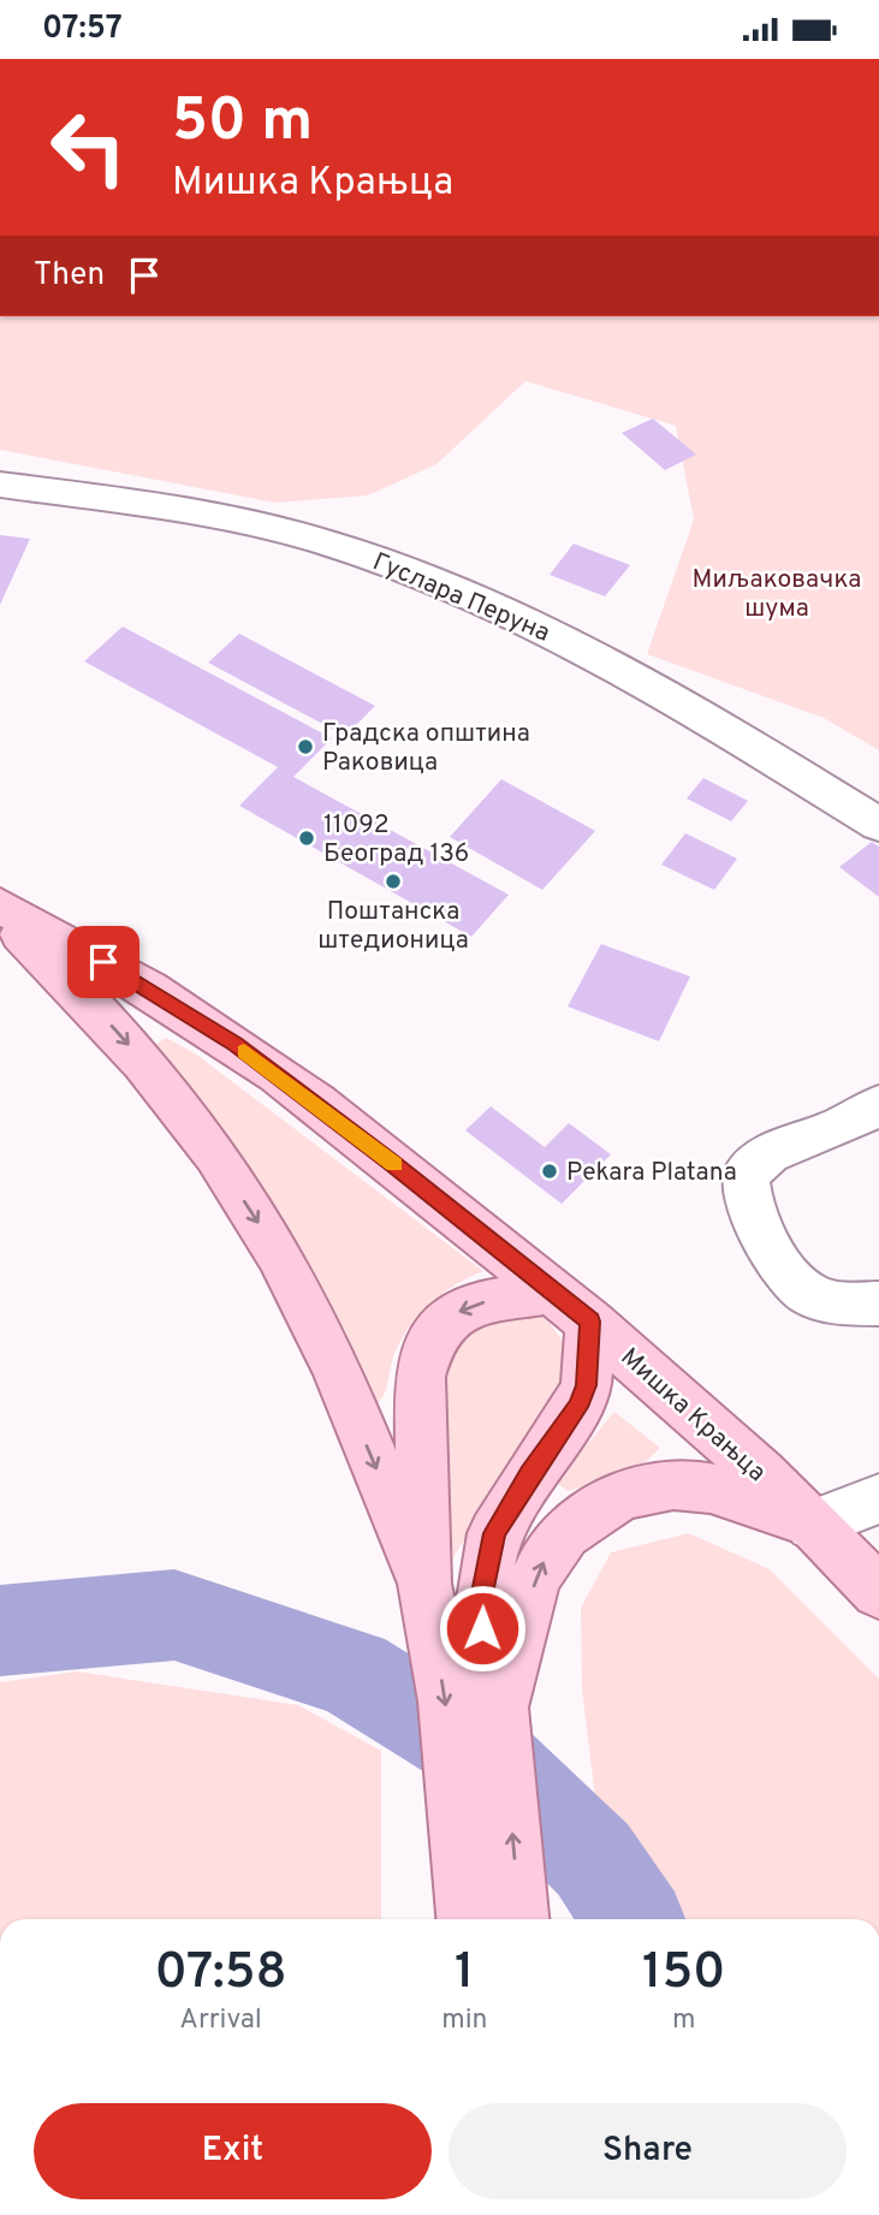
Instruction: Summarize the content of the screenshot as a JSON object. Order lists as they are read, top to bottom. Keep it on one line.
{"streets":{"main road":["Мишка Крањца"],"street":["Гуслара Перуна"]},"parks":["Миљаковачка шума"],"places":["Градска општина Раковица","11092 Београд 136","Поштанска штедионица","Pekara Platana"],"page":{"status":"07:57","turn":["50 m","Мишка Крањца"],"then":"Then","eta":["07:58","Arrival","1","min","150","m"],"buttons":["Exit","Share"]}}
